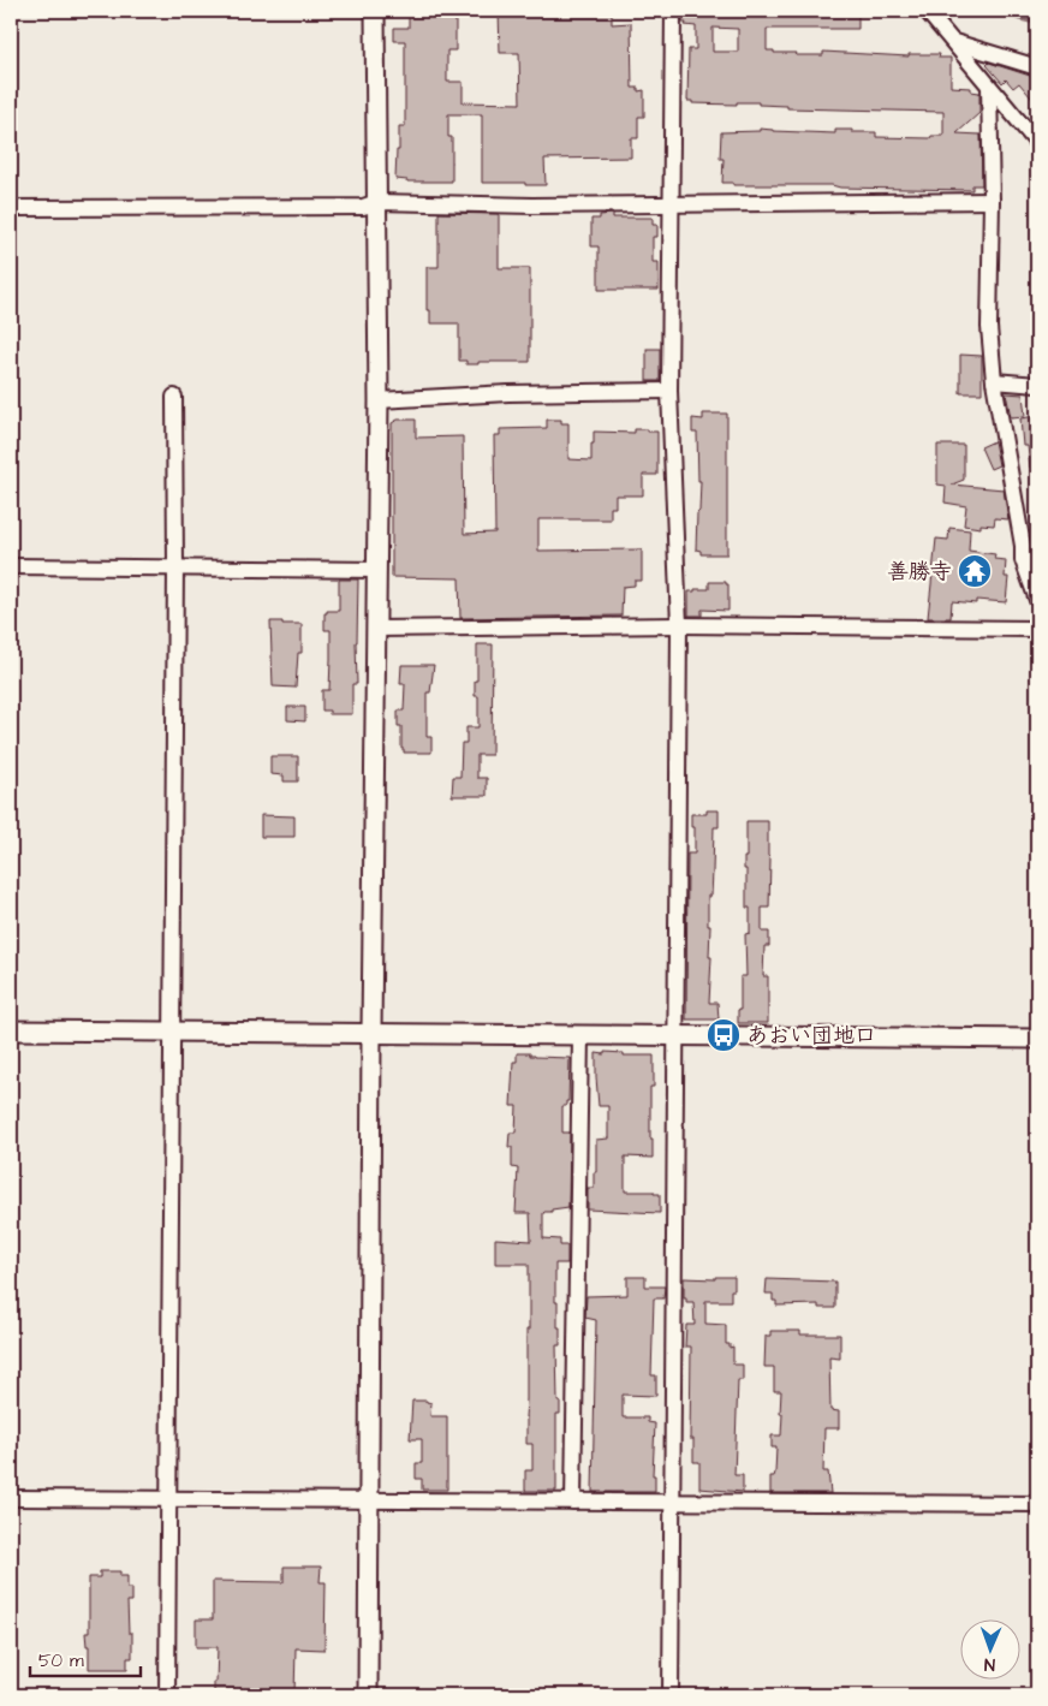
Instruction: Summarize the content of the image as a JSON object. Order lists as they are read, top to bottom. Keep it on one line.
{"places":{"temple":["善勝寺"],"bus stop":["あおい団地口"]},"scale_bar":"50 m","north":"bottom"}
